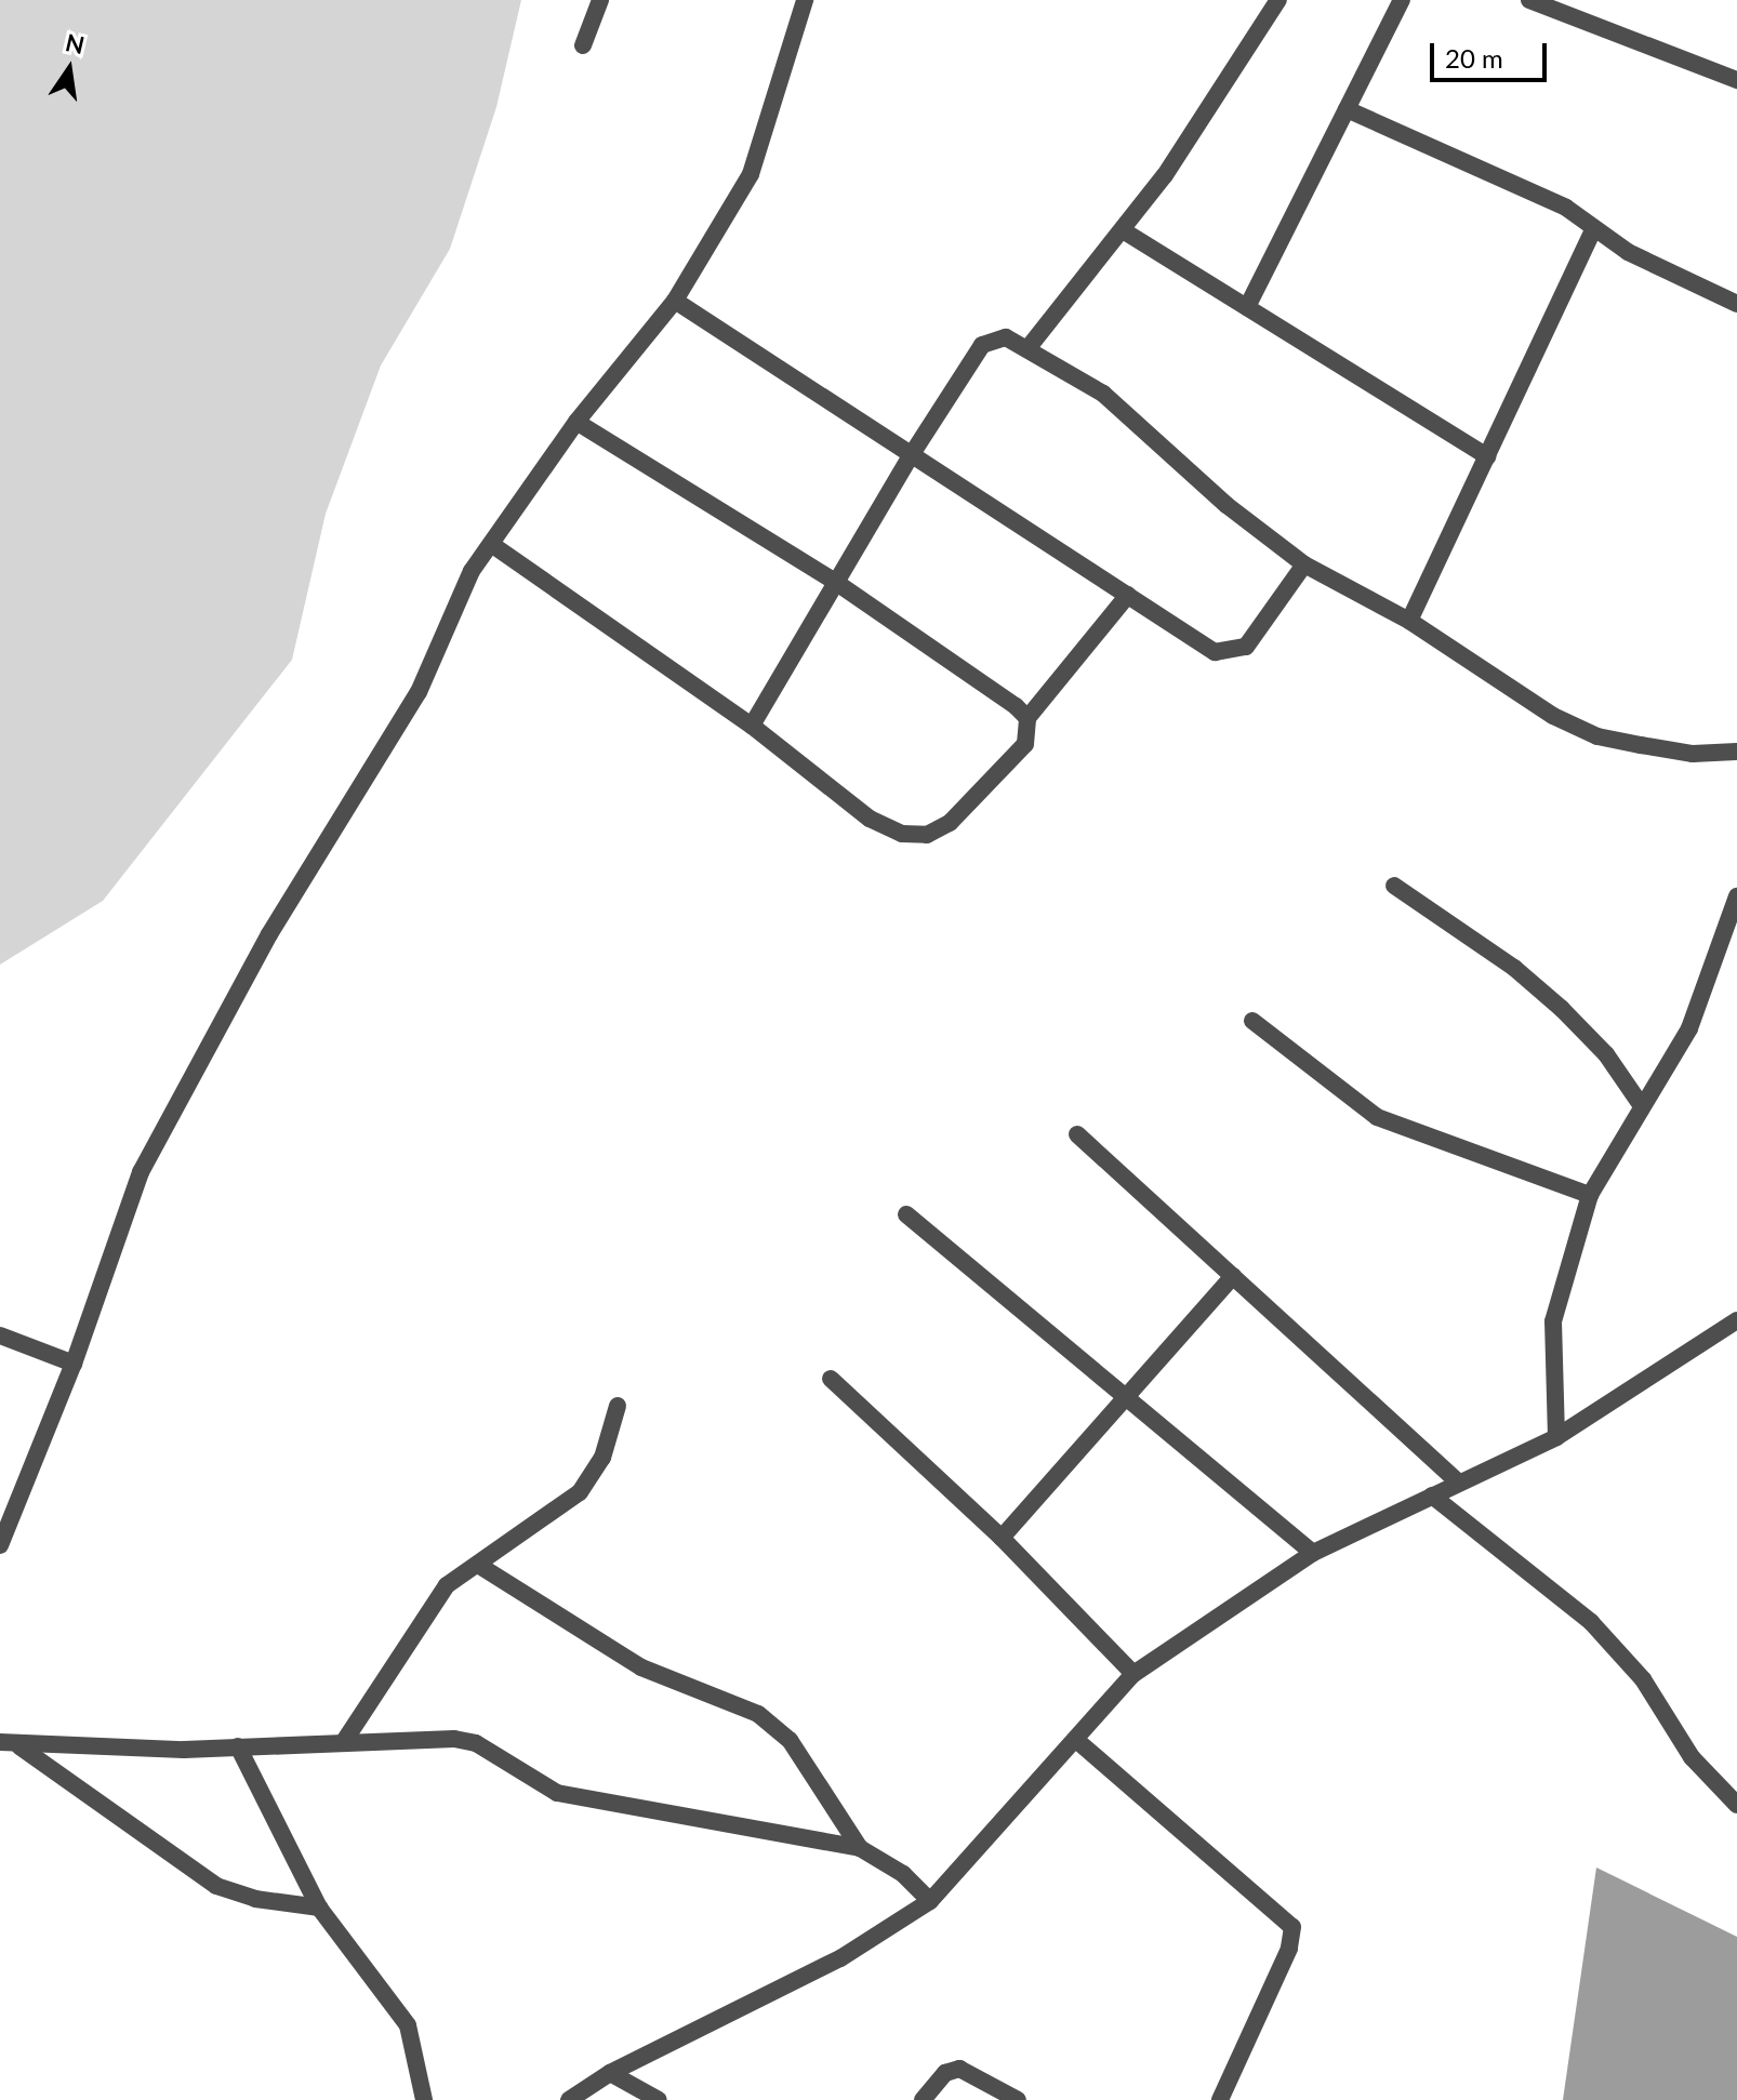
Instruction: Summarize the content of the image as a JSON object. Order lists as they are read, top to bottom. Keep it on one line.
{"scale_bar":"20 m","north":"top"}
